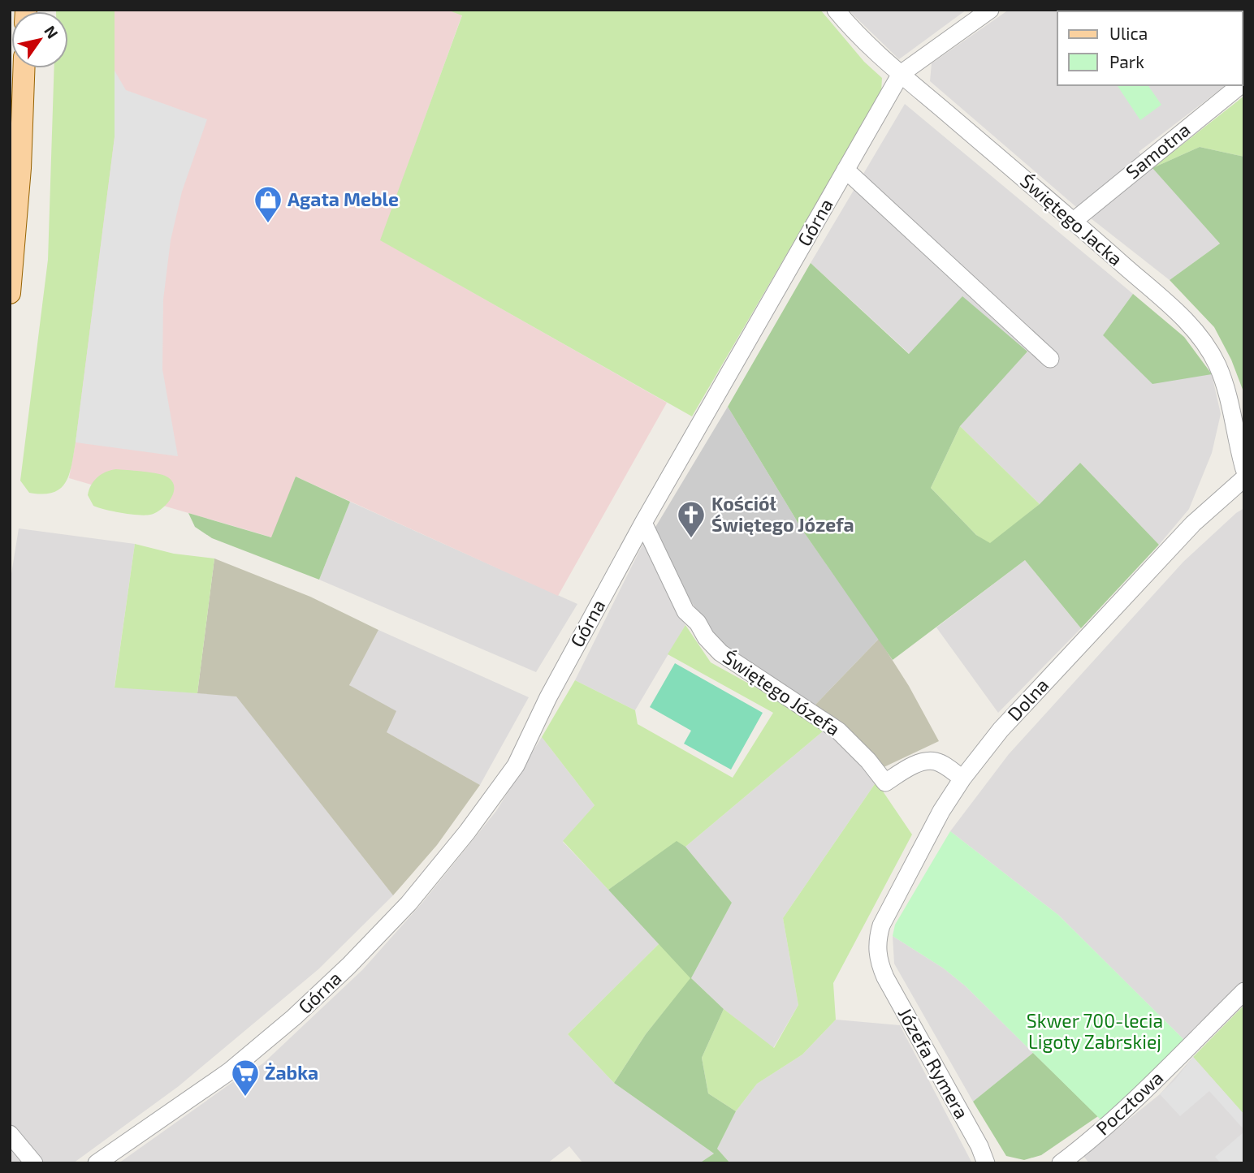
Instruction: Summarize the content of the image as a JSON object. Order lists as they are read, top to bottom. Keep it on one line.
{"streets":{"street":["Samotna","Świętego Jacka","Górna","Świętego Józefa","Dolna","Józefa Rymera","Pocztowa"]},"crossings":[["Samotna","Świętego Jacka"],["Świętego Jacka","Górna"],["Górna","Świętego Józefa"],["Świętego Józefa","Dolna"],["Dolna","Józefa Rymera"]],"parks":["Skwer 700-lecia Ligoty Zabrskiej"],"places":{"shop":["Agata Meble"],"church":["Kościół Świętego Józefa"],"supermarket":["Żabka"]},"legend":["Ulica","Park"],"north":"top right"}
